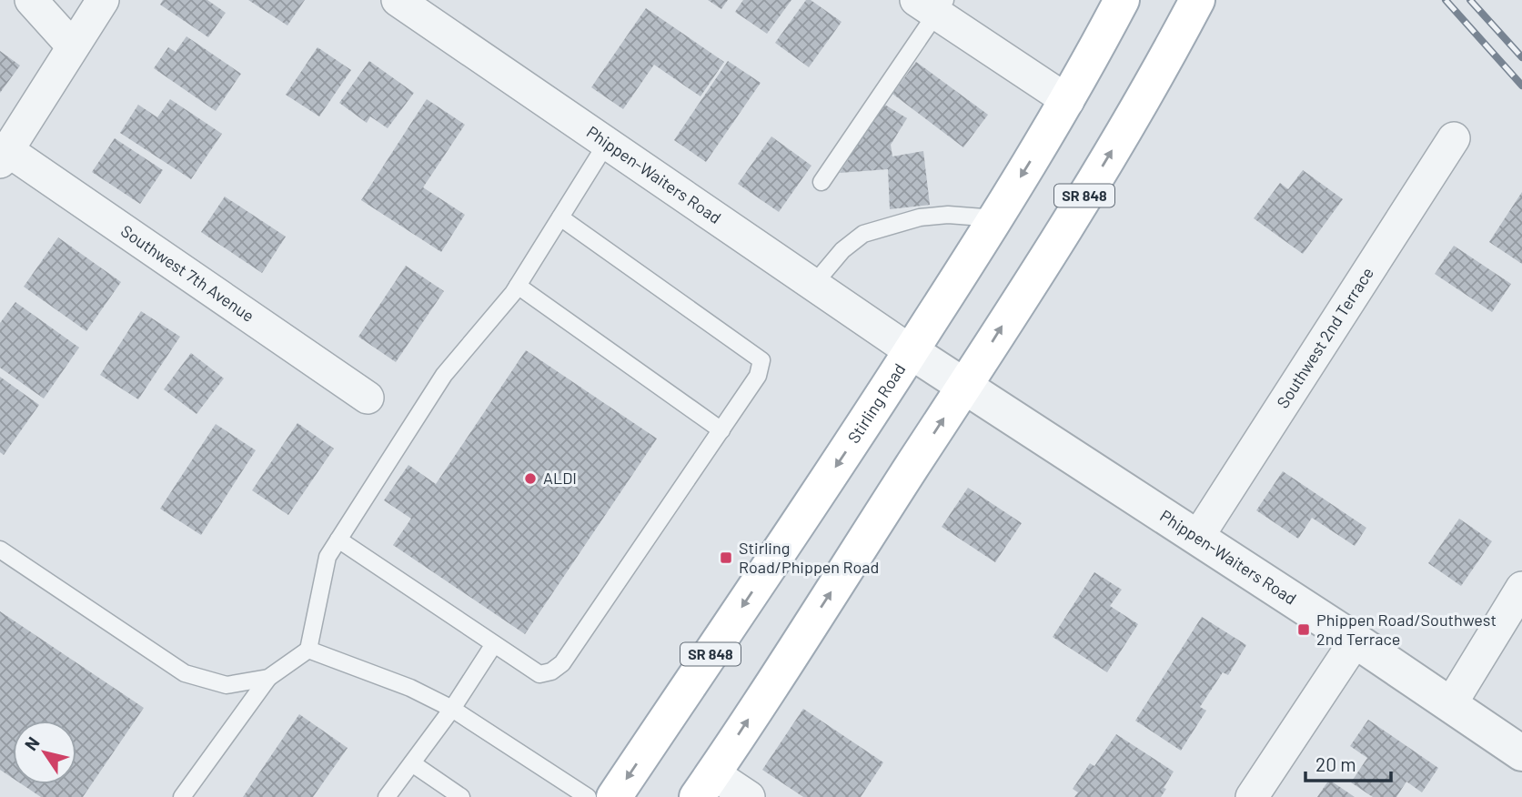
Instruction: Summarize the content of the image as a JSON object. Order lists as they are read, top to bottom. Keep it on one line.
{"streets":{"main road":["SR 848","Stirling Road"],"street":["Phippen-Waiters Road","Southwest 7th Avenue","Southwest 2nd Terrace"]},"crossings":[["Phippen-Waiters Road","SR 848"],["Phippen-Waiters Road","Southwest 2nd Terrace"],["Phippen-Waiters Road","Stirling Road"]],"places":{"other":["ALDI"],"transit":["Stirling Road/Phippen Road","Phippen Road/Southwest 2nd Terrace"]},"scale_bar":"20 m","north":"top left"}
